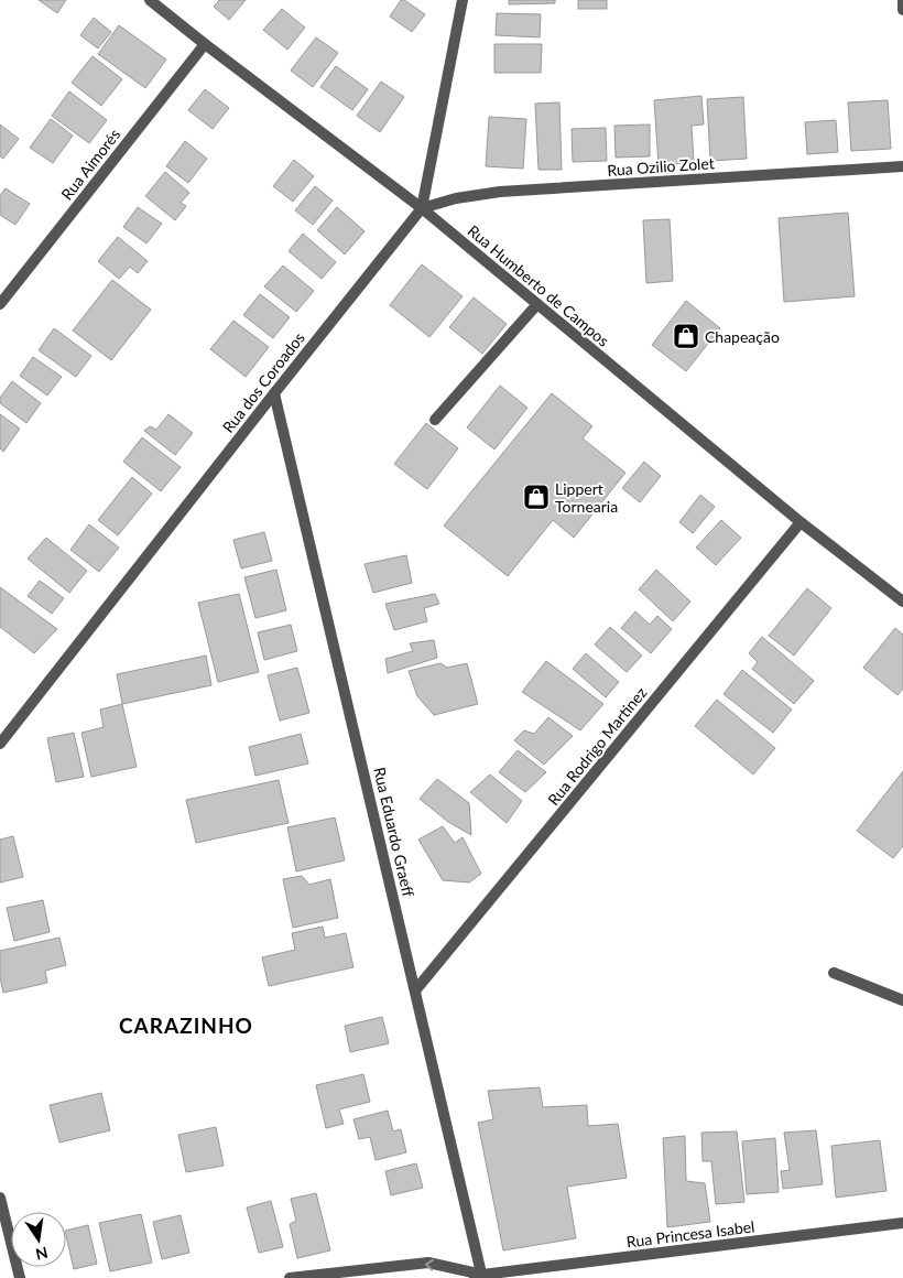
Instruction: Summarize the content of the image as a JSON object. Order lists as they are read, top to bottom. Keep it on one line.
{"streets":{"street":["Rua Aimorés","Rua Ozilio Zolet","Rua Humberto de Campos","Rua dos Coroados","Rua Rodrigo Martinez","Rua Eduardo Graeff","Rua Princesa Isabel"]},"crossings":[["Rua Aimorés","Rua Humberto de Campos"],["Rua Ozilio Zolet","Rua Humberto de Campos"],["Rua Ozilio Zolet","Rua dos Coroados"],["Rua Humberto de Campos","Rua dos Coroados"],["Rua Humberto de Campos","Rua Rodrigo Martinez"],["Rua dos Coroados","Rua Eduardo Graeff"],["Rua Rodrigo Martinez","Rua Eduardo Graeff"],["Rua Eduardo Graeff","Rua Princesa Isabel"]],"districts":["CARAZINHO"],"places":{"shop":["Chapeação","Lippert Tornearia"]},"north":"bottom"}
